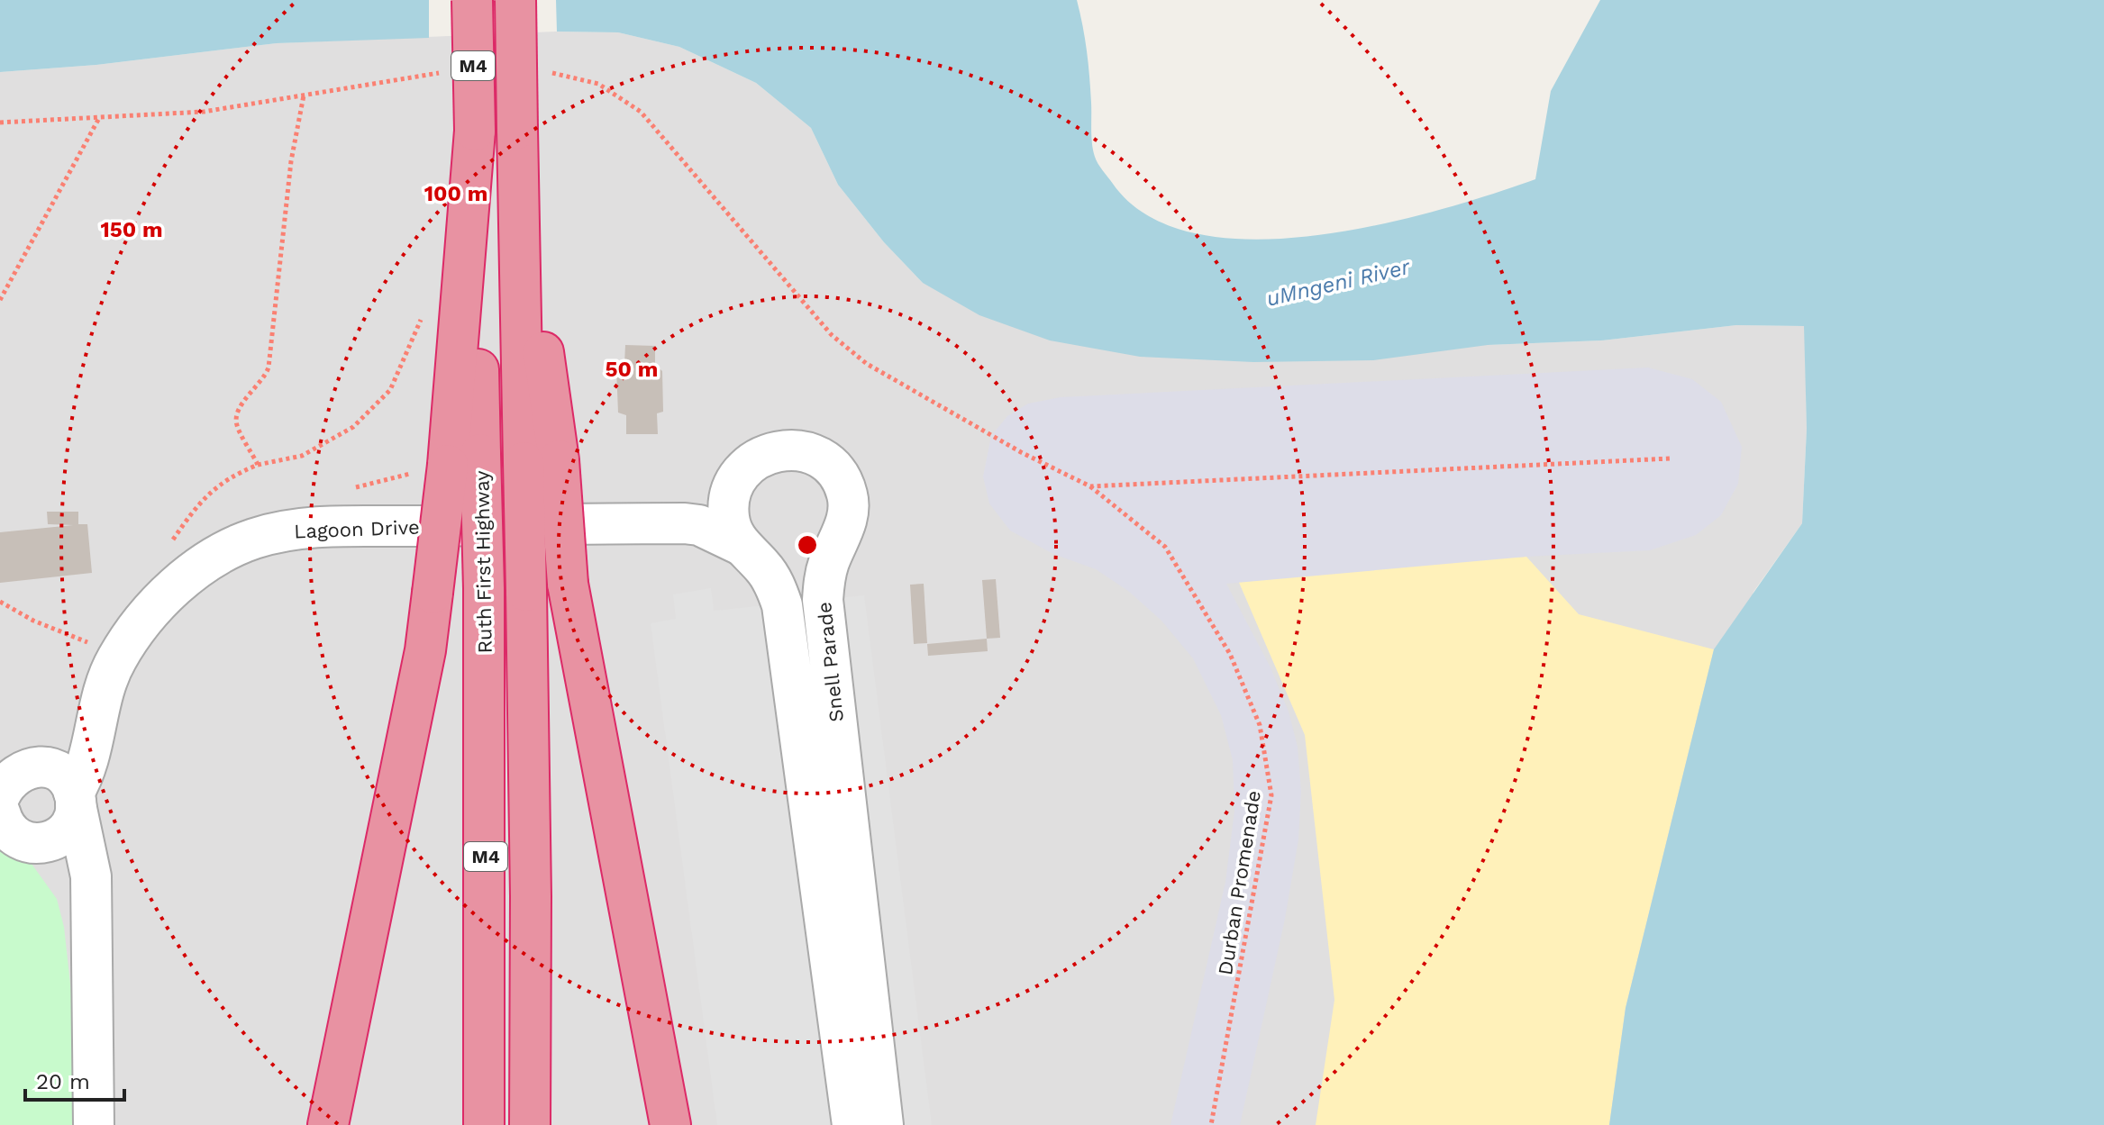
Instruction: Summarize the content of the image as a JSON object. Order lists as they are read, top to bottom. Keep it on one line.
{"streets":{"highway":["M4","Ruth First Highway"],"street":["Lagoon Drive","Snell Parade"],"path":["Durban Promenade"]},"crossings":[["Lagoon Drive","Snell Parade"]],"water":["uMngeni River"],"scale_bar":"20 m","rings":["100 m","150 m","50 m"]}
